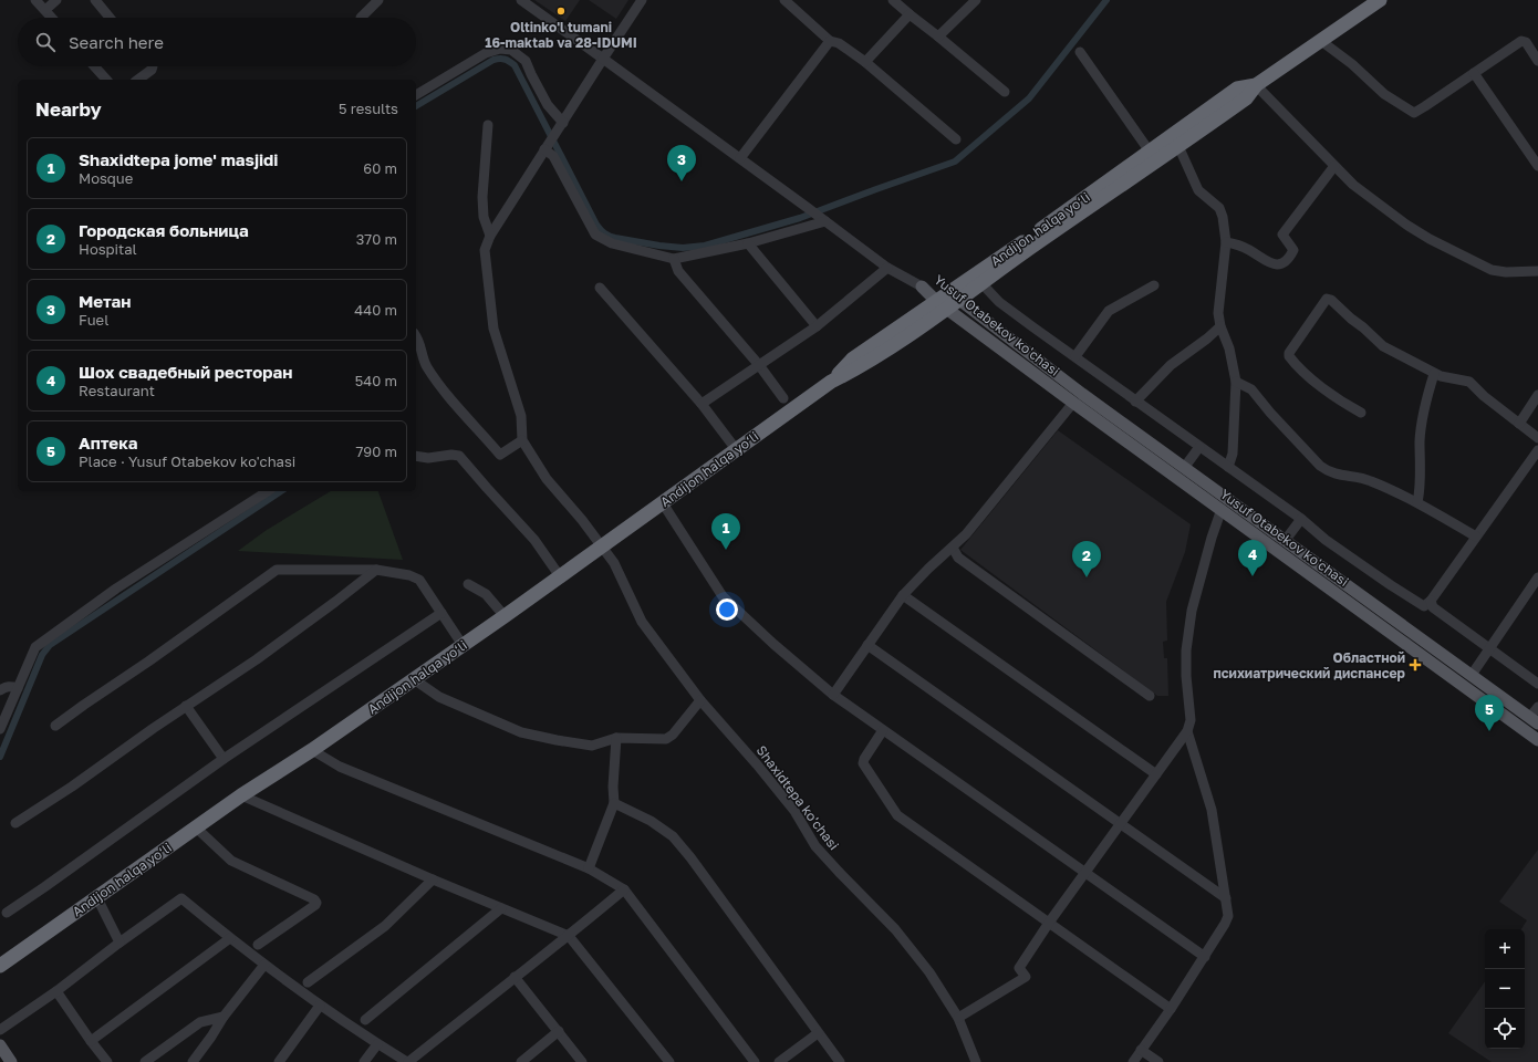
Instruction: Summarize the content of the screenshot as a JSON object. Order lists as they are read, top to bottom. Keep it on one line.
{"streets":{"highway":["Andijon halqa yo‘li"],"main road":["Yusuf Otabekov ko'chasi"],"street":["Shaxidtepa ko'chasi"]},"crossings":[["Andijon halqa yo‘li","Yusuf Otabekov ko'chasi"],["Andijon halqa yo‘li","Shaxidtepa ko'chasi"]],"places":{"other":["Oltinko'l tumani 16-maktab va 28-IDUMI"],"health":["Областной психиатрический диспансер"]},"page":{"search":"Search here","heading":["Nearby","5 results"],"list":[{"mark":"1","name":"Shaxidtepa jome' masjidi","note":"Mosque","value":"60 m"},{"mark":"2","name":"Городская больница","note":"Hospital","value":"370 m"},{"mark":"3","name":"Метан","note":"Fuel","value":"440 m"},{"mark":"4","name":"Шох свадебный ресторан","note":"Restaurant","value":"540 m"},{"mark":"5","name":"Аптека","note":"Place · Yusuf Otabekov ko'chasi","value":"790 m"}],"pins":["3","1","4","2","5"],"map_buttons":["+","−"]}}
